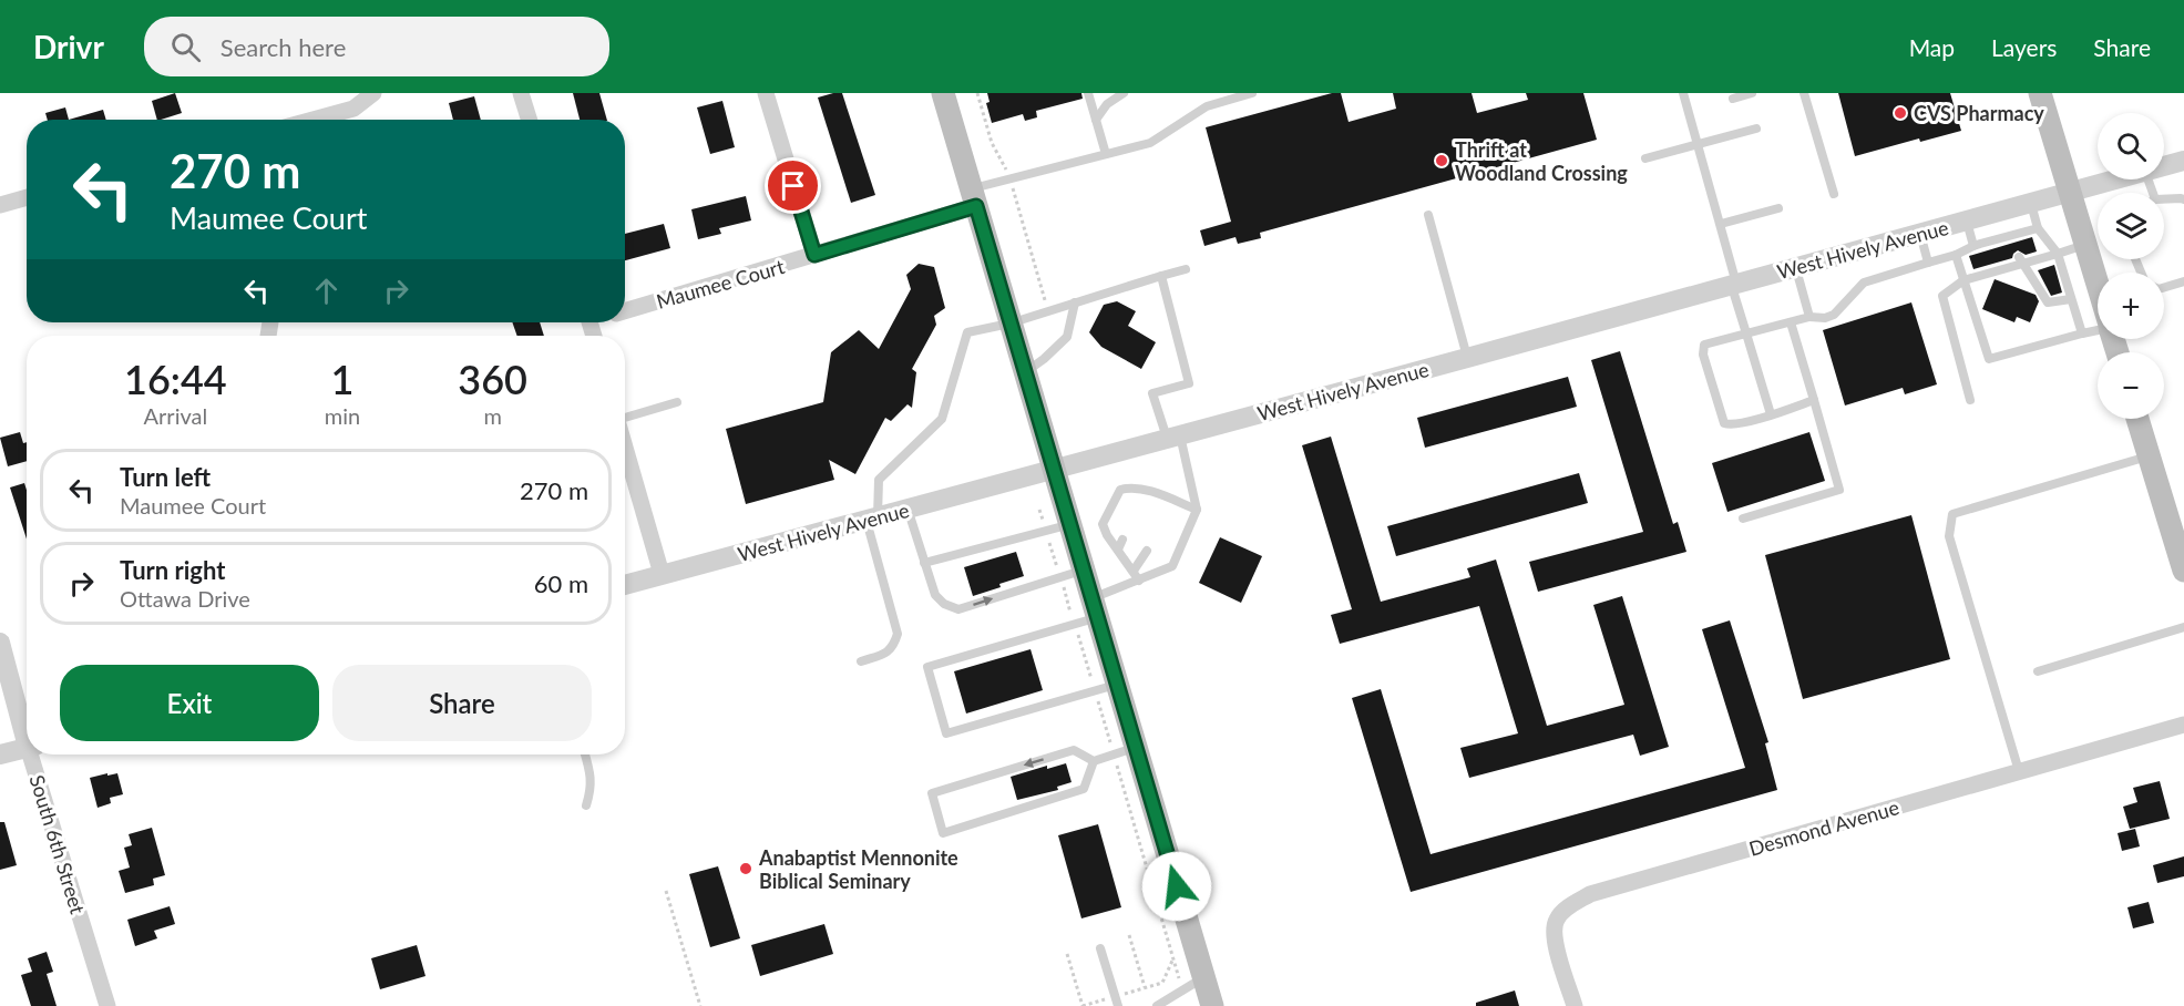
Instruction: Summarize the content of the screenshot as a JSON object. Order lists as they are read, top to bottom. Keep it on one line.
{"streets":{"street":["West Hively Avenue","Maumee Court","Desmond Avenue","South 6th Street"]},"places":["CVS Pharmacy","Thrift at Woodland Crossing","Anabaptist Mennonite Biblical Seminary"],"page":{"header":"Drivr","search":"Search here","nav":["Map","Layers","Share"],"map_buttons":["+","−"],"turn":["270 m","Maumee Court"],"eta":["16:44","Arrival","1","min","360","m"],"list":[{"name":"Turn left","note":"Maumee Court","value":"270 m"},{"name":"Turn right","note":"Ottawa Drive","value":"60 m"}],"buttons":["Exit","Share"]}}
